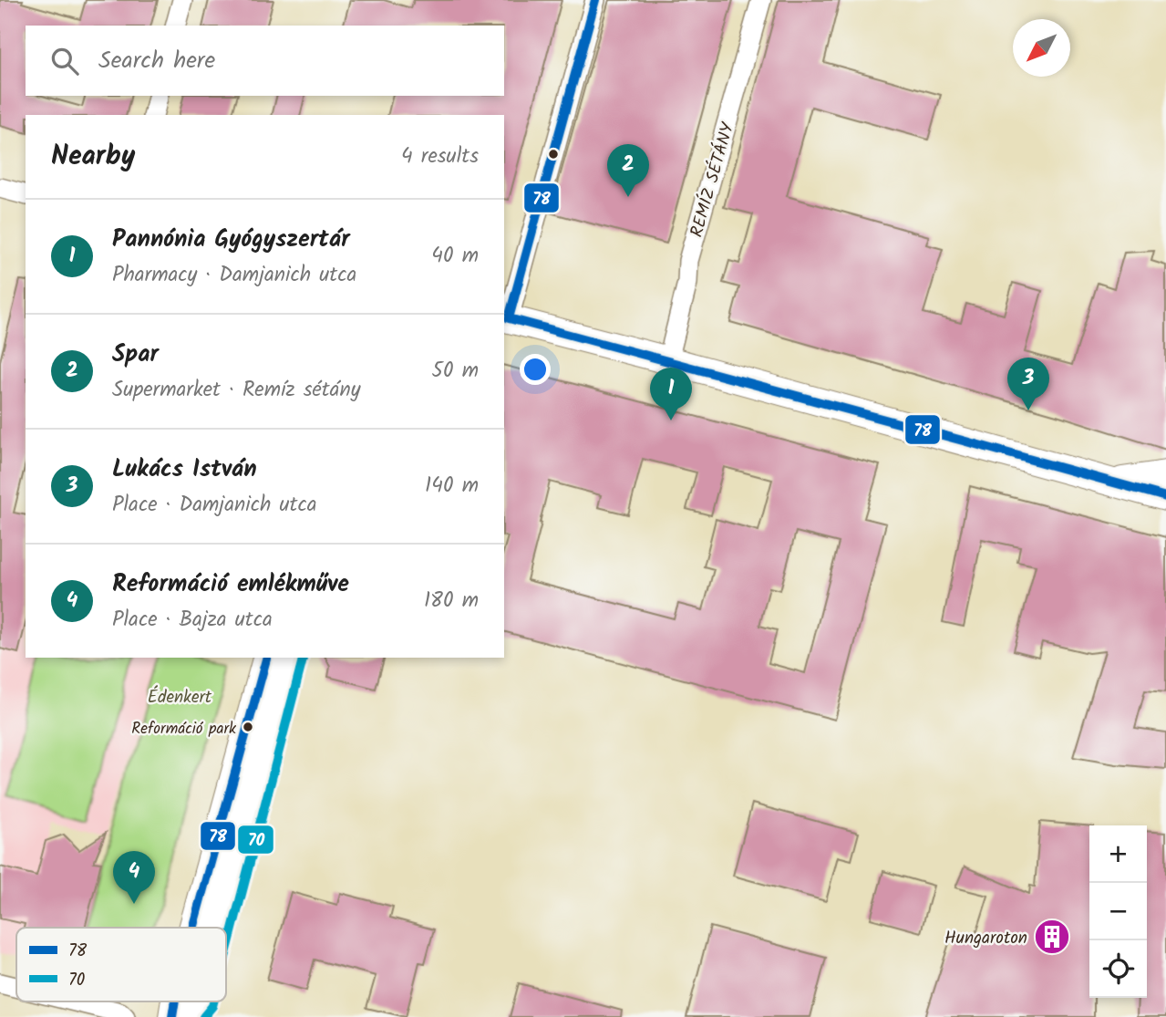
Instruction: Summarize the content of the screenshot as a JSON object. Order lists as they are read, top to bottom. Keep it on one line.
{"streets":{"street":["REMÍZ SÉTÁNY"]},"parks":["Édenkert"],"places":{"other":["Reformáció park"],"building":["Hungaroton"]},"lines":["transit line 78","transit line 70"],"legend":["78","70"],"north":"bottom left","page":{"search":"Search here","heading":["Nearby","4 results"],"pins":["2","3","1","4"],"list":[{"mark":"1","name":"Pannónia Gyógyszertár","note":"Pharmacy · Damjanich utca","value":"40 m"},{"mark":"2","name":"Spar","note":"Supermarket · Remíz sétány","value":"50 m"},{"mark":"3","name":"Lukács István","note":"Place · Damjanich utca","value":"140 m"},{"mark":"4","name":"Reformáció emlékműve","note":"Place · Bajza utca","value":"180 m"}],"map_buttons":["+","−"]}}
